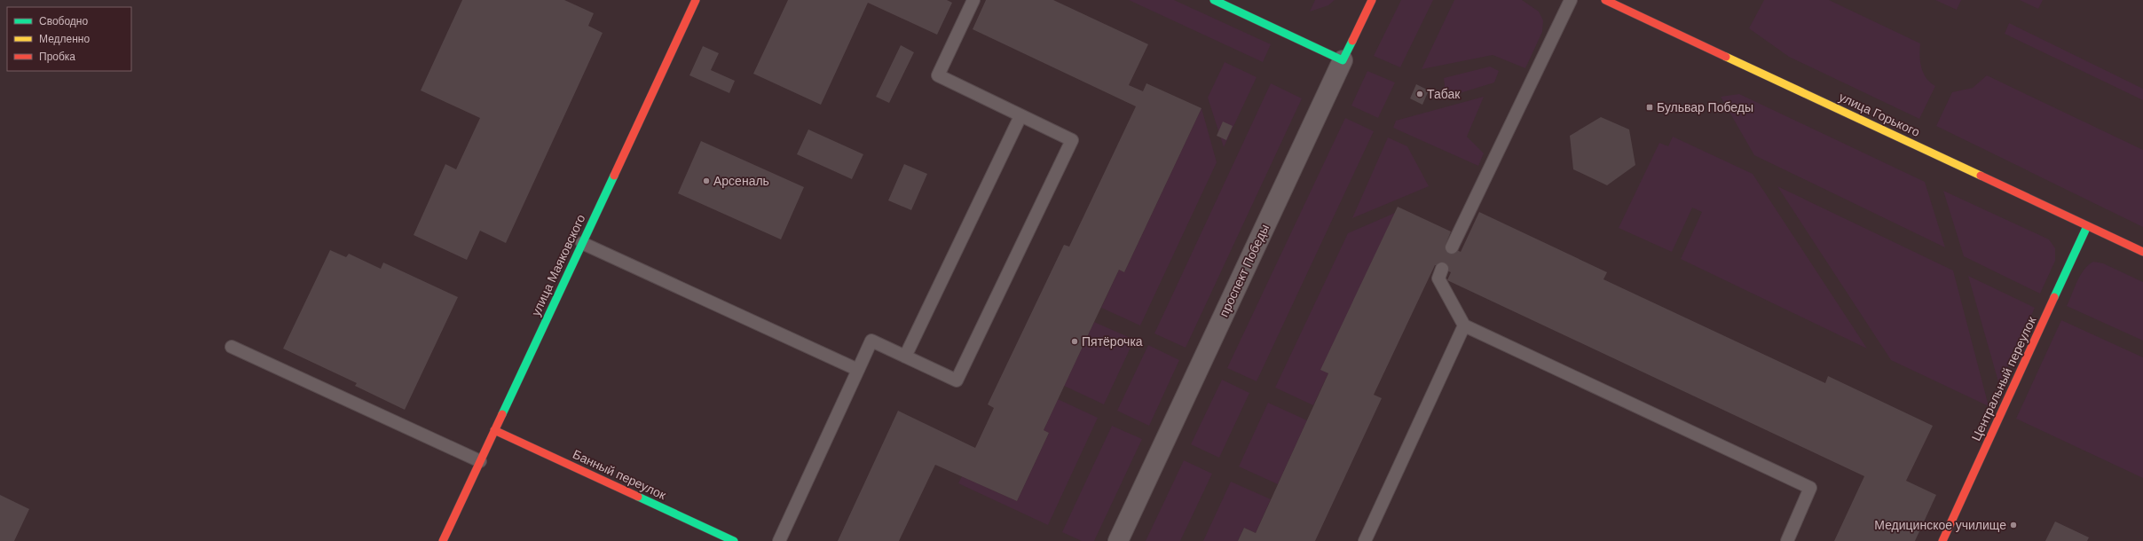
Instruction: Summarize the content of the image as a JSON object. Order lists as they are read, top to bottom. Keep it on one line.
{"streets":{"street":["улица Горького","улица Маяковского","проспект Победы","Центральный переулок","Банный переулок"]},"crossings":[["улица Горького","Центральный переулок"],["улица Маяковского","Банный переулок"]],"places":{"other":["Табак","Арсеналь","Пятёрочка","Медицинское училище"],"transit":["Бульвар Победы"]},"legend":["Свободно","Медленно","Пробка"]}
